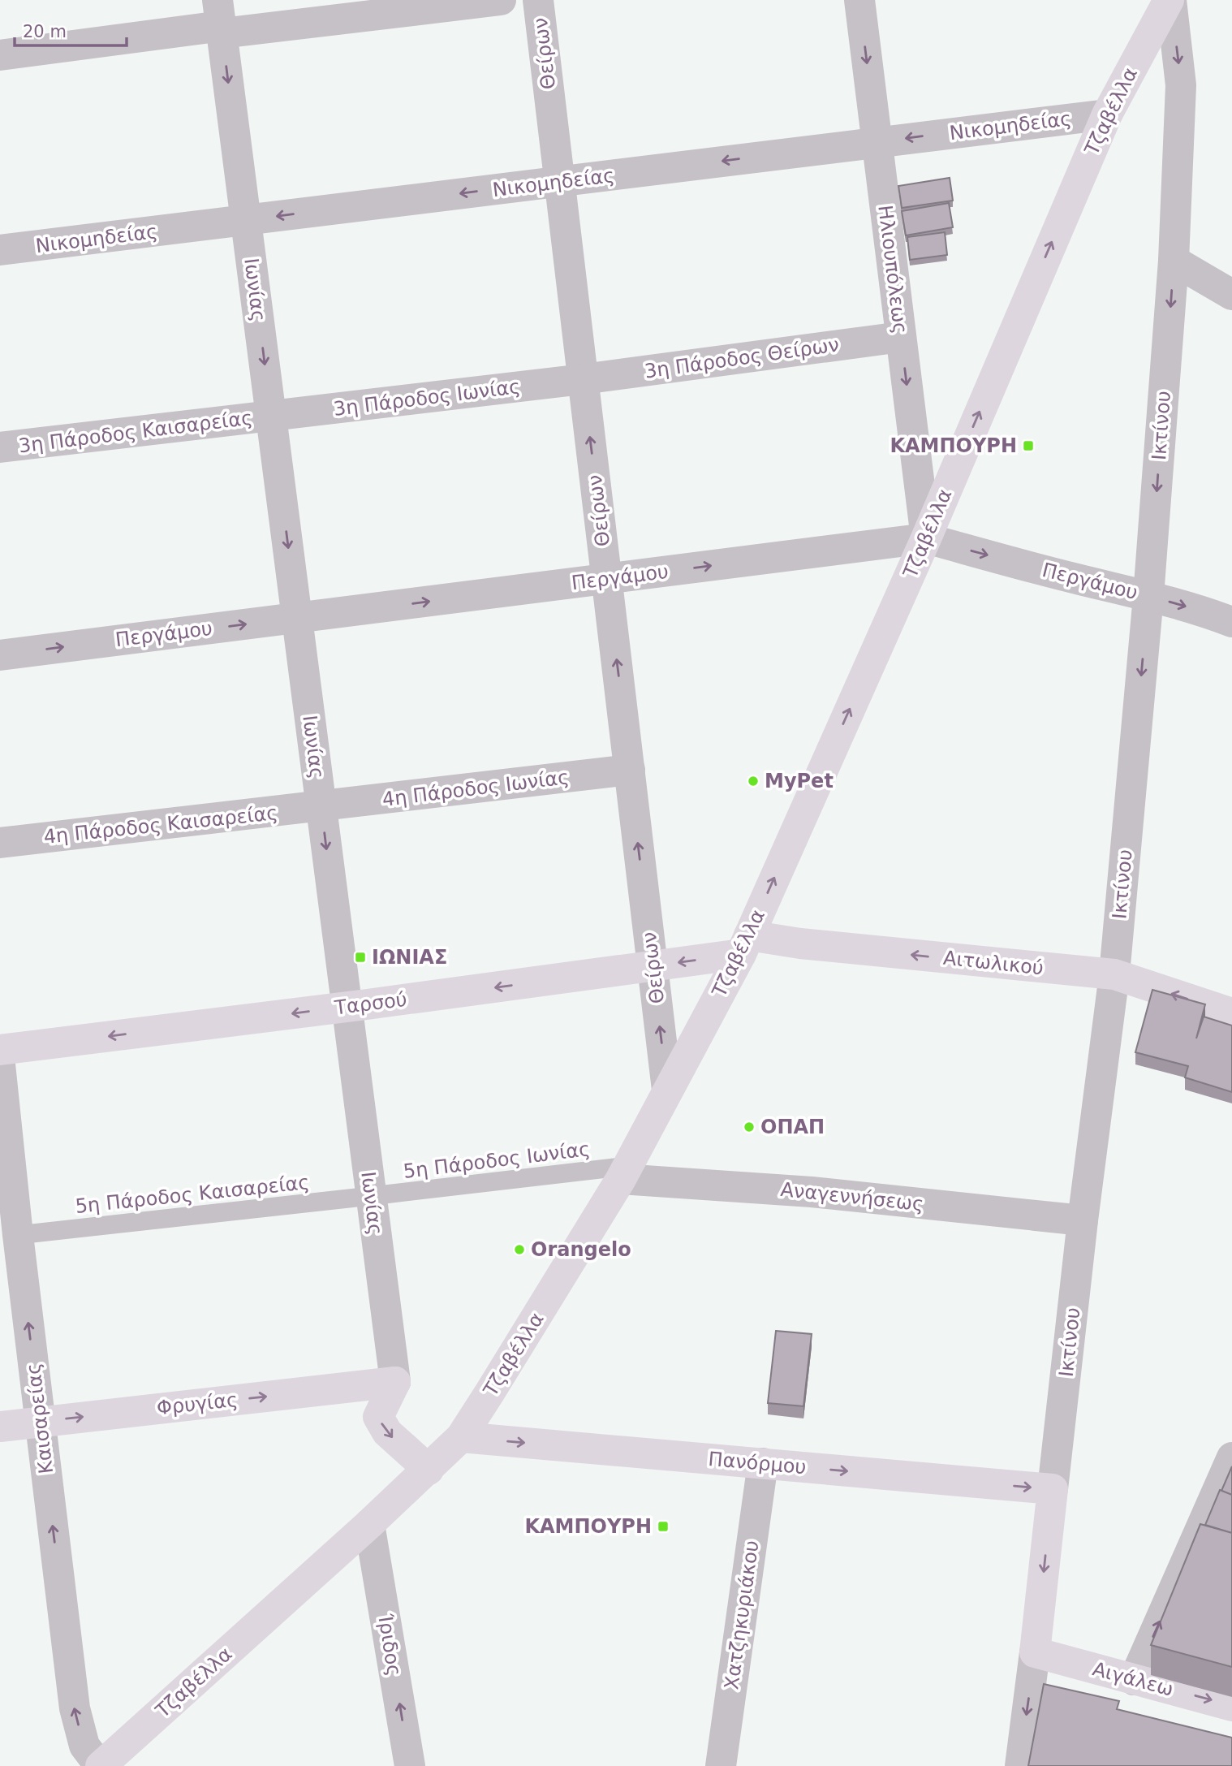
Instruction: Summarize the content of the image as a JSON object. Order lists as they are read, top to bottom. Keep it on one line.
{"streets":{"street":["Θείρων","Τζαβέλλα","Νικομηδείας","Ηλιουπόλεως","Ιωνίας","3η Πάροδος Θείρων","3η Πάροδος Ιωνίας","Ικτίνου","3η Πάροδος Καισαρείας","Περγάμου","4η Πάροδος Ιωνίας","4η Πάροδος Καισαρείας","Αιτωλικού","Ταρσού","Αναγεννήσεως","Φρυγίας","Καισαρείας","Πανόρμου","Χατζηκυριάκου","Ίριδος","Αιγάλεω"],"lane":["5η Πάροδος Ιωνίας","5η Πάροδος Καισαρείας"]},"crossings":[["Θείρων","Τζαβέλλα"],["Θείρων","Νικομηδείας"],["Θείρων","3η Πάροδος Θείρων"],["Θείρων","3η Πάροδος Ιωνίας"],["Θείρων","Περγάμου"],["Θείρων","4η Πάροδος Ιωνίας"],["Θείρων","Ταρσού"],["Τζαβέλλα","Νικομηδείας"],["Τζαβέλλα","Ηλιουπόλεως"],["Τζαβέλλα","Ικτίνου"],["Τζαβέλλα","Περγάμου"],["Τζαβέλλα","Αιτωλικού"],["Τζαβέλλα","Ταρσού"],["Τζαβέλλα","5η Πάροδος Ιωνίας"],["Τζαβέλλα","Αναγεννήσεως"],["Τζαβέλλα","Καισαρείας"],["Τζαβέλλα","Πανόρμου"],["Τζαβέλλα","Ίριδος"],["Νικομηδείας","Ηλιουπόλεως"],["Νικομηδείας","Ιωνίας"],["Ηλιουπόλεως","3η Πάροδος Θείρων"],["Ηλιουπόλεως","Περγάμου"],["Ιωνίας","3η Πάροδος Ιωνίας"],["Ιωνίας","3η Πάροδος Καισαρείας"],["Ιωνίας","Περγάμου"],["Ιωνίας","4η Πάροδος Ιωνίας"],["Ιωνίας","4η Πάροδος Καισαρείας"],["Ιωνίας","Ταρσού"],["Ιωνίας","5η Πάροδος Ιωνίας"],["Ιωνίας","5η Πάροδος Καισαρείας"],["Ιωνίας","Φρυγίας"],["3η Πάροδος Θείρων","3η Πάροδος Ιωνίας"],["3η Πάροδος Ιωνίας","3η Πάροδος Καισαρείας"],["Ικτίνου","Περγάμου"],["Ικτίνου","Αιτωλικού"],["Ικτίνου","Αναγεννήσεως"],["Ικτίνου","Πανόρμου"],["Ικτίνου","Αιγάλεω"],["4η Πάροδος Ιωνίας","4η Πάροδος Καισαρείας"],["Αιτωλικού","Ταρσού"],["5η Πάροδος Ιωνίας","5η Πάροδος Καισαρείας"],["5η Πάροδος Ιωνίας","Αναγεννήσεως"],["5η Πάροδος Καισαρείας","Καισαρείας"],["Φρυγίας","Καισαρείας"],["Πανόρμου","Χατζηκυριάκου"]],"one_way":["Θείρων","Τζαβέλλα","Ηλιουπόλεως","Ιωνίας","Ικτίνου","Περγάμου","Αιτωλικού","Ταρσού","Φρυγίας","Καισαρείας","Πανόρμου","Ίριδος","Αιγάλεω"],"places":{"transit":["KAΜΠΟΥΡΗ","ΙΩΝΙΑΣ","ΚΑΜΠΟΥΡΗ"],"other":["MyPet","ΟΠΑΠ","Orangelo"]},"scale_bar":"20 m"}
